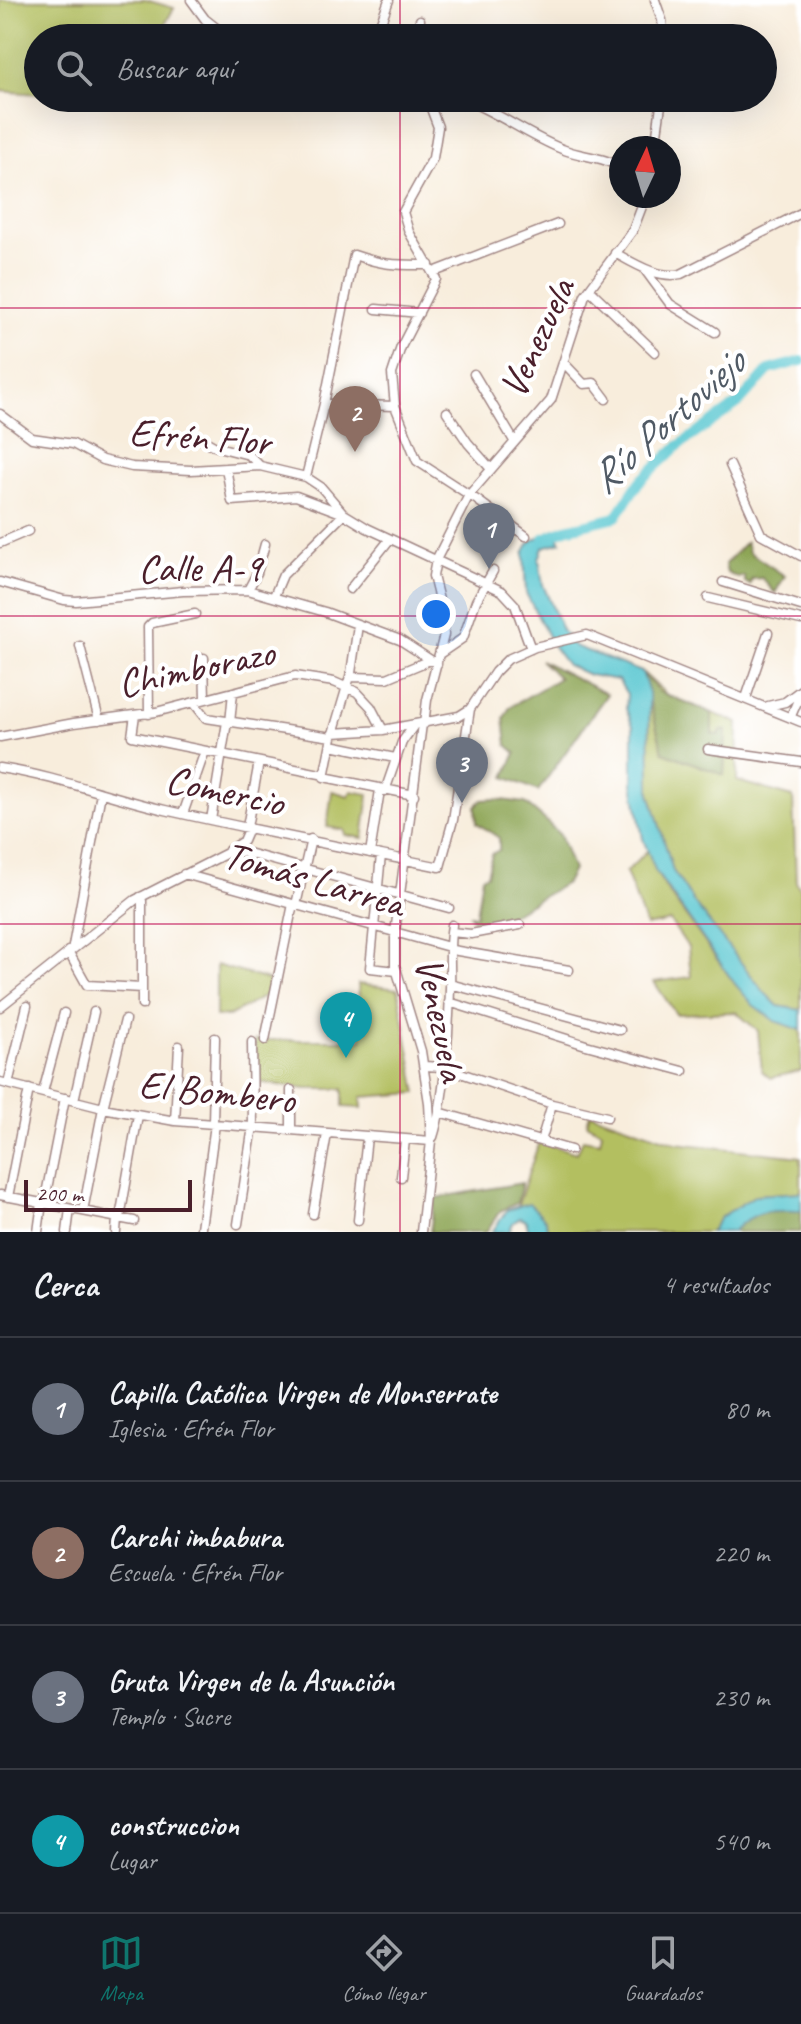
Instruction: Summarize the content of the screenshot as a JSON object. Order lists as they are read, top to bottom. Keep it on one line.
{"streets":{"street":["Venezuela","Efrén Flor","Calle A-9","Chimborazo","Comercio","Tomás Larrea","El Bombero"]},"crossings":[["Venezuela","Efrén Flor"],["Venezuela","Calle A-9"],["Venezuela","Comercio"],["Venezuela","Tomás Larrea"],["Venezuela","El Bombero"]],"water":["Río Portoviejo"],"scale_bar":"200 m","north":"top","page":{"search":"Buscar aquí","pins":["2","1","3","4"],"scale":"200 m","heading":["Cerca","4 resultados"],"list":[{"mark":"1","name":"Capilla Católica Virgen de Monserrate","note":"Iglesia · Efrén Flor","value":"80 m"},{"mark":"2","name":"Carchi imbabura","note":"Escuela · Efrén Flor","value":"220 m"},{"mark":"3","name":"Gruta Virgen de la Asunción","note":"Templo · Sucre","value":"230 m"},{"mark":"4","name":"construccion","note":"Lugar","value":"540 m"}],"nav":["Mapa","Cómo llegar","Guardados"]}}
